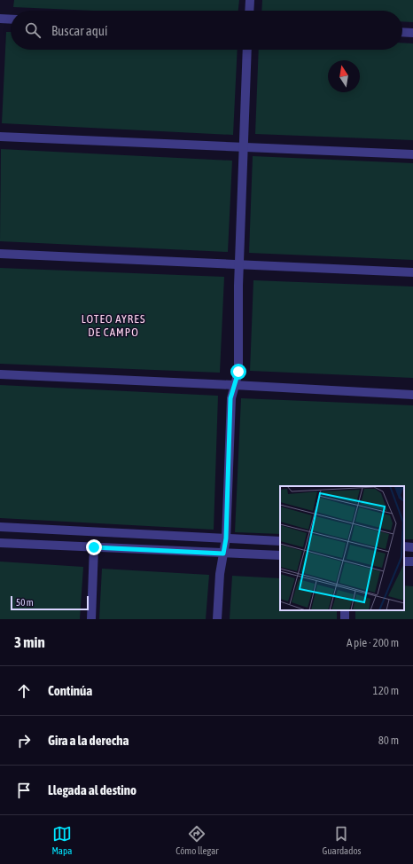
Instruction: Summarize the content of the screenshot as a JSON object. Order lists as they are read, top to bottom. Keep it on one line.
{"districts":["LOTEO AYRES DE CAMPO"],"scale_bar":"50 m","north":"top","page":{"search":"Buscar aquí","scale":"50 m","heading":["3 min","A pie · 200 m"],"list":[["Continúa","120 m"],["Gira a la derecha","80 m"],"Llegada al destino"],"nav":["Mapa","Cómo llegar","Guardados"]}}
